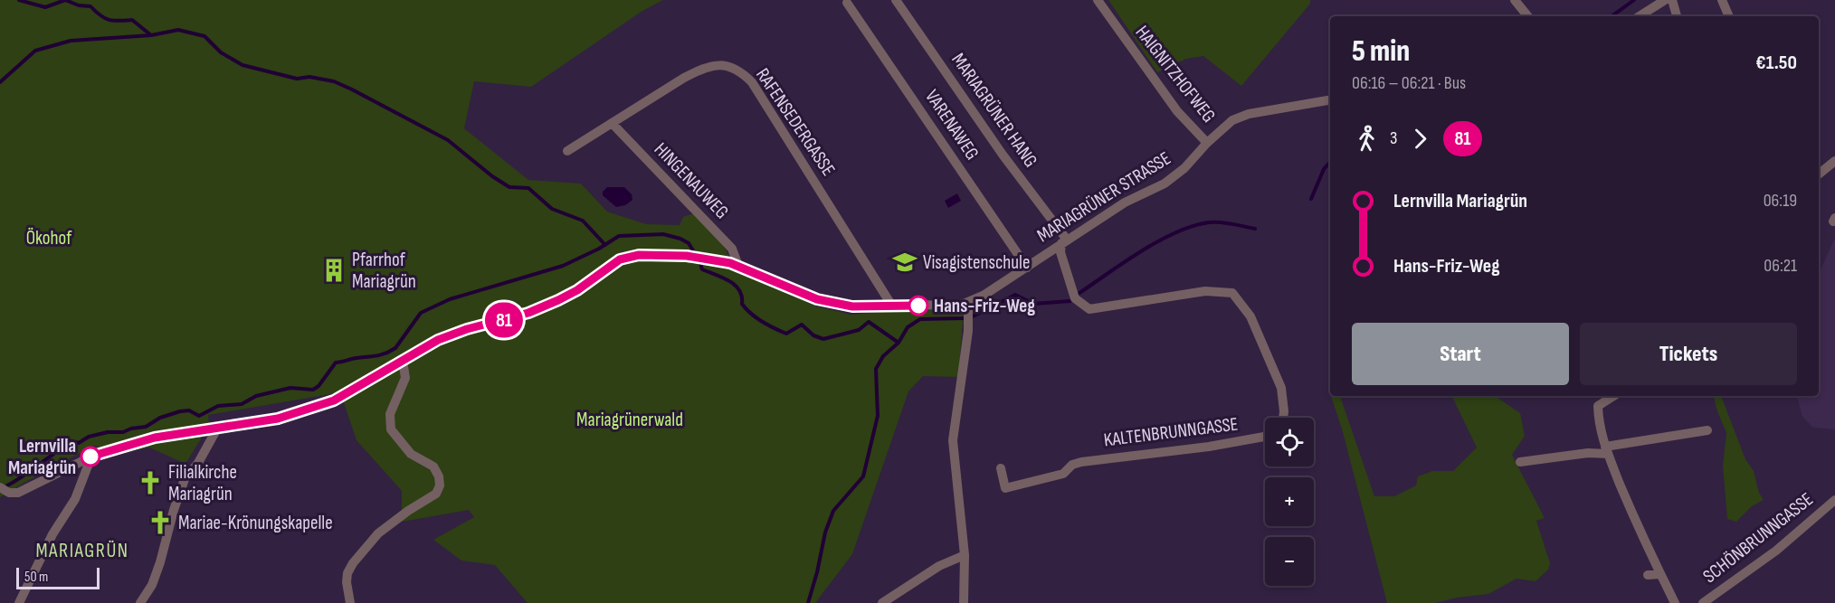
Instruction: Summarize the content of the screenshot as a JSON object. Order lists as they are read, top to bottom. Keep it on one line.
{"streets":{"street":["HAIGNITZHOFWEG","MARIAGRÜNER HANG","RAFENSEDERGASSE","VARENAWEG","HINGENAUWEG","MARIAGRÜNER STRASSE","KALTENBRUNNGASSE","SCHÖNBRUNNGASSE"]},"crossings":[["HAIGNITZHOFWEG","MARIAGRÜNER STRASSE"],["MARIAGRÜNER HANG","MARIAGRÜNER STRASSE"],["RAFENSEDERGASSE","HINGENAUWEG"],["RAFENSEDERGASSE","MARIAGRÜNER STRASSE"],["VARENAWEG","MARIAGRÜNER STRASSE"],["HINGENAUWEG","MARIAGRÜNER STRASSE"]],"districts":["MARIAGRÜN"],"parks":["Ökohof","Mariagrünerwald"],"places":{"school or university":["Visagistenschule"],"building":["Pfarrhof Mariagrün"],"other":["Hans-Friz-Weg","Lernvilla Mariagrün"],"church":["Filialkirche Mariagrün","Mariae-Krönungskapelle"]},"lines":["bus line 81"],"scale_bar":"50 m","page":{"on_map":"81","heading":["5 min","06:16 – 06:21 · Bus","€1.50"],"legs":["3","81"],"list":[{"name":"Lernvilla Mariagrün","value":"06:19"},{"name":"Hans-Friz-Weg","value":"06:21"}],"buttons":["Start","Tickets"],"map_buttons":["+","−"],"scale":"50 m"}}
